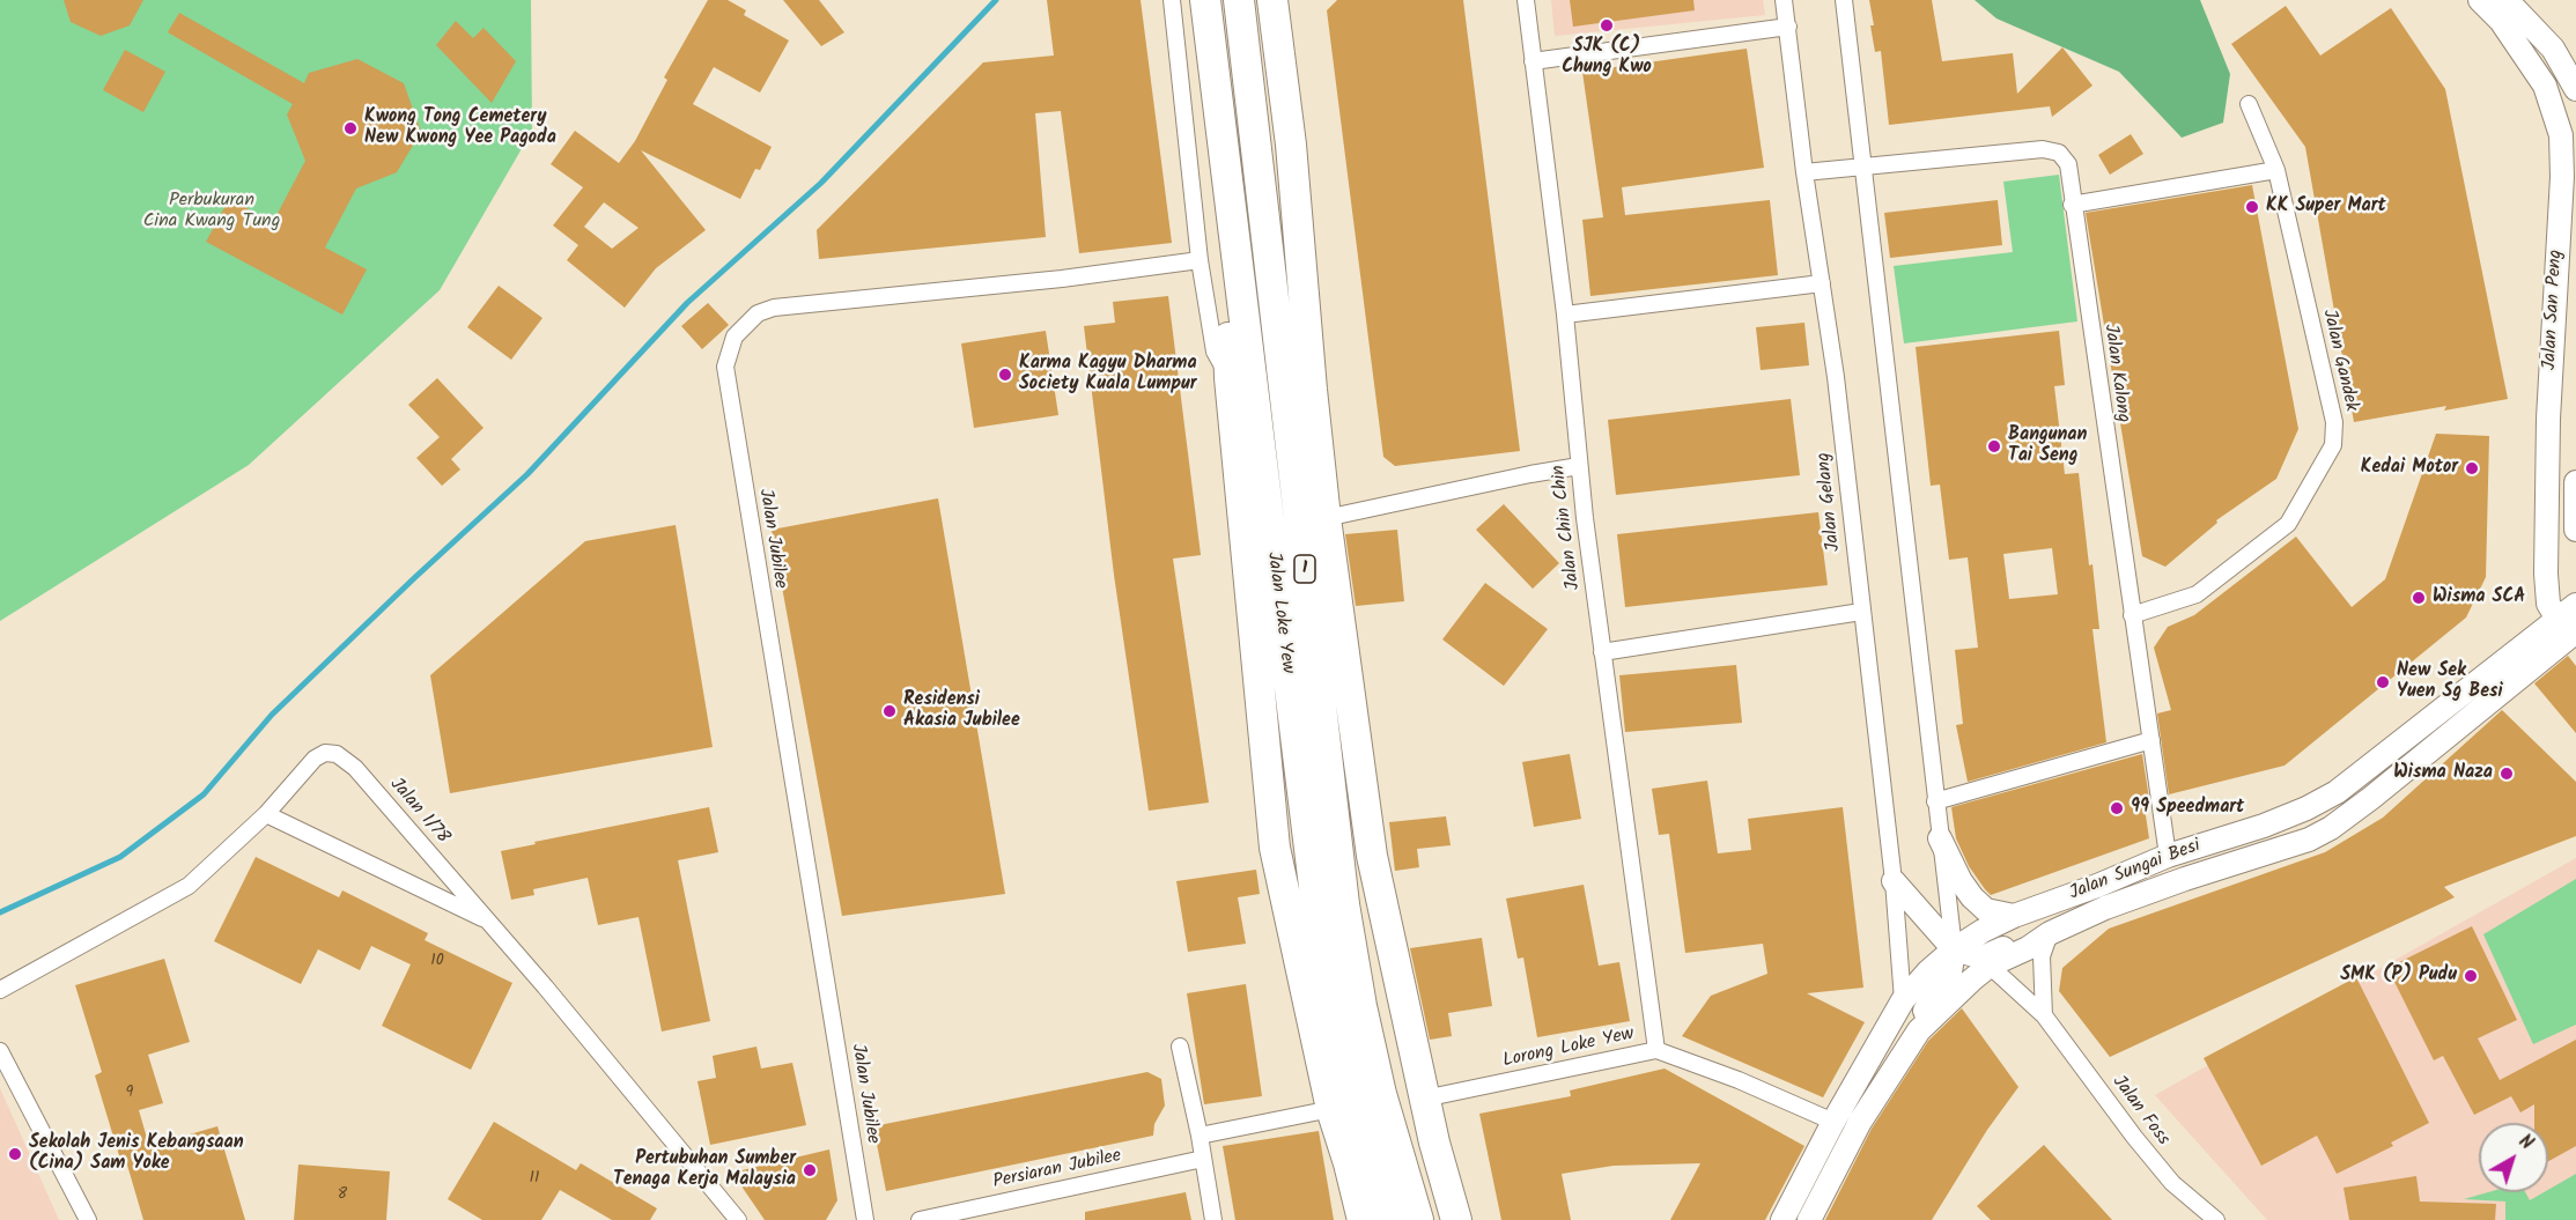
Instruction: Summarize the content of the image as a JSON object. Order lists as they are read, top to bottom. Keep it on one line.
{"streets":{"highway":["1","Jalan Loke Yew"],"street":["Jalan San Peng","Jalan Gandek","Jalan Kalong","Jalan Gelang","Jalan Chin Chin","Jalan Jubilee","Jalan 1/78","Jalan Sungai Besi","Lorong Loke Yew","Jalan Foss","Persiaran Jubilee"]},"crossings":[["Jalan San Peng","Jalan Sungai Besi"],["Jalan Gandek","Jalan Kalong"],["Jalan Kalong","Jalan Gelang"],["Jalan Kalong","Jalan Sungai Besi"],["Jalan Gelang","Jalan Sungai Besi"],["Jalan Chin Chin","Lorong Loke Yew"],["Jalan Sungai Besi","Lorong Loke Yew"],["Jalan Sungai Besi","Jalan Foss"]],"parks":["Perbukuran Cina Kwang Tung"],"places":["SJK (C) Chung Kwo","Kwong Tong Cemetery New Kwong Yee Pagoda","KK Super Mart","Karma Kagyu Dharma Society Kuala Lumpur","Bangunan Tai Seng","Kedai Motor","Wisma SCA","New Sek Yuen Sg Besi","Residensi Akasia Jubilee","Wisma Naza","99 Speedmart","SMK (P) Pudu","Sekolah Jenis Kebangsaan (Cina) Sam Yoke","Pertubuhan Sumber Tenaga Kerja Malaysia"],"house_numbers":["10","9","11","8"],"north":"top right"}
